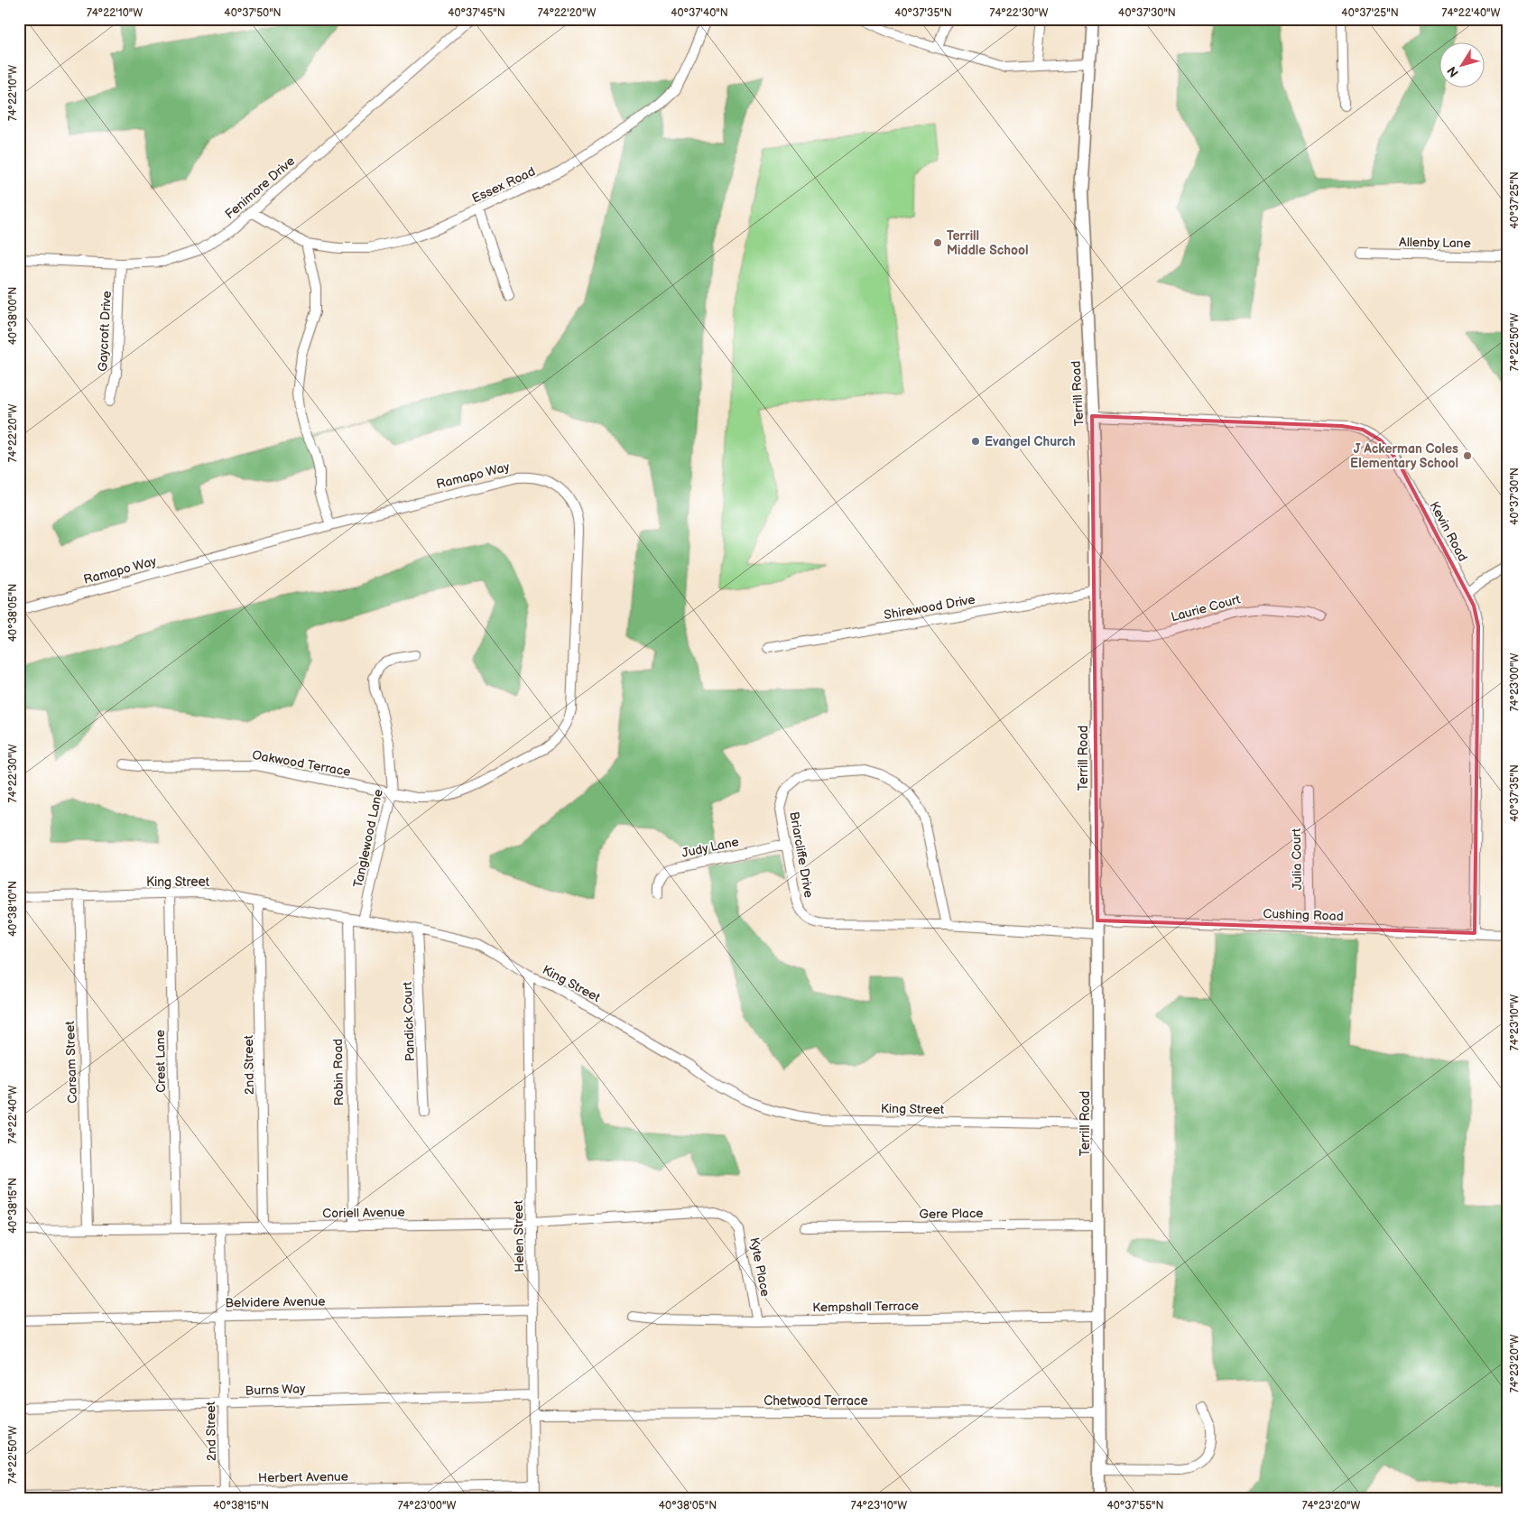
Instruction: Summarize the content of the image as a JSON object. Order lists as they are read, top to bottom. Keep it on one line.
{"streets":{"street":["Essex Road","Fenimore Drive","Allenby Lane","Gaycroft Drive","Terrill Road","Ramapo Way","Kevin Road","Shirewood Drive","Laurie Court","Oakwood Terrace","Tanglewood Lane","Judy Lane","Briarcliffe Drive","Julia Court","King Street","Cushing Road","Pandick Court","Crest Lane","Carsam Street","2nd Street","Robin Road","Coriell Avenue","Gere Place","Helen Street","Kyte Place","Belvidere Avenue","Kempshall Terrace","Burns Way","Chetwood Terrace","Herbert Avenue"]},"crossings":[["Essex Road","Fenimore Drive"],["Fenimore Drive","Gaycroft Drive"],["Terrill Road","Kevin Road"],["Terrill Road","Shirewood Drive"],["Terrill Road","Laurie Court"],["Terrill Road","Briarcliffe Drive"],["Terrill Road","King Street"],["Terrill Road","Cushing Road"],["Terrill Road","Gere Place"],["Terrill Road","Kempshall Terrace"],["Terrill Road","Chetwood Terrace"],["Ramapo Way","Oakwood Terrace"],["Ramapo Way","Tanglewood Lane"],["Kevin Road","Cushing Road"],["Oakwood Terrace","Tanglewood Lane"],["Tanglewood Lane","King Street"],["Judy Lane","Briarcliffe Drive"],["Julia Court","Cushing Road"],["King Street","Pandick Court"],["King Street","Crest Lane"],["King Street","Carsam Street"],["King Street","2nd Street"],["King Street","Robin Road"],["King Street","Helen Street"],["Crest Lane","Coriell Avenue"],["Carsam Street","Coriell Avenue"],["2nd Street","Coriell Avenue"],["2nd Street","Belvidere Avenue"],["2nd Street","Burns Way"],["2nd Street","Herbert Avenue"],["Robin Road","Coriell Avenue"],["Coriell Avenue","Helen Street"],["Coriell Avenue","Kyte Place"],["Helen Street","Belvidere Avenue"],["Helen Street","Burns Way"],["Helen Street","Chetwood Terrace"],["Helen Street","Herbert Avenue"],["Kyte Place","Kempshall Terrace"]],"places":["Terrill Middle School","Evangel Church","J Ackerman Coles Elementary School"],"north":"bottom left","coordinates":["74°22'10\"W","40°37'50\"N","40°37'45\"N","74°22'20\"W","40°37'40\"N","40°37'35\"N","74°22'30\"W","40°37'30\"N","40°37'25\"N","74°22'40\"W","40°38'00\"N","74°22'50\"W","40°38'05\"N","74°23'00\"W","40°38'10\"N","74°23'10\"W","40°38'15\"N","74°23'20\"W","40°37'55\"N"]}
